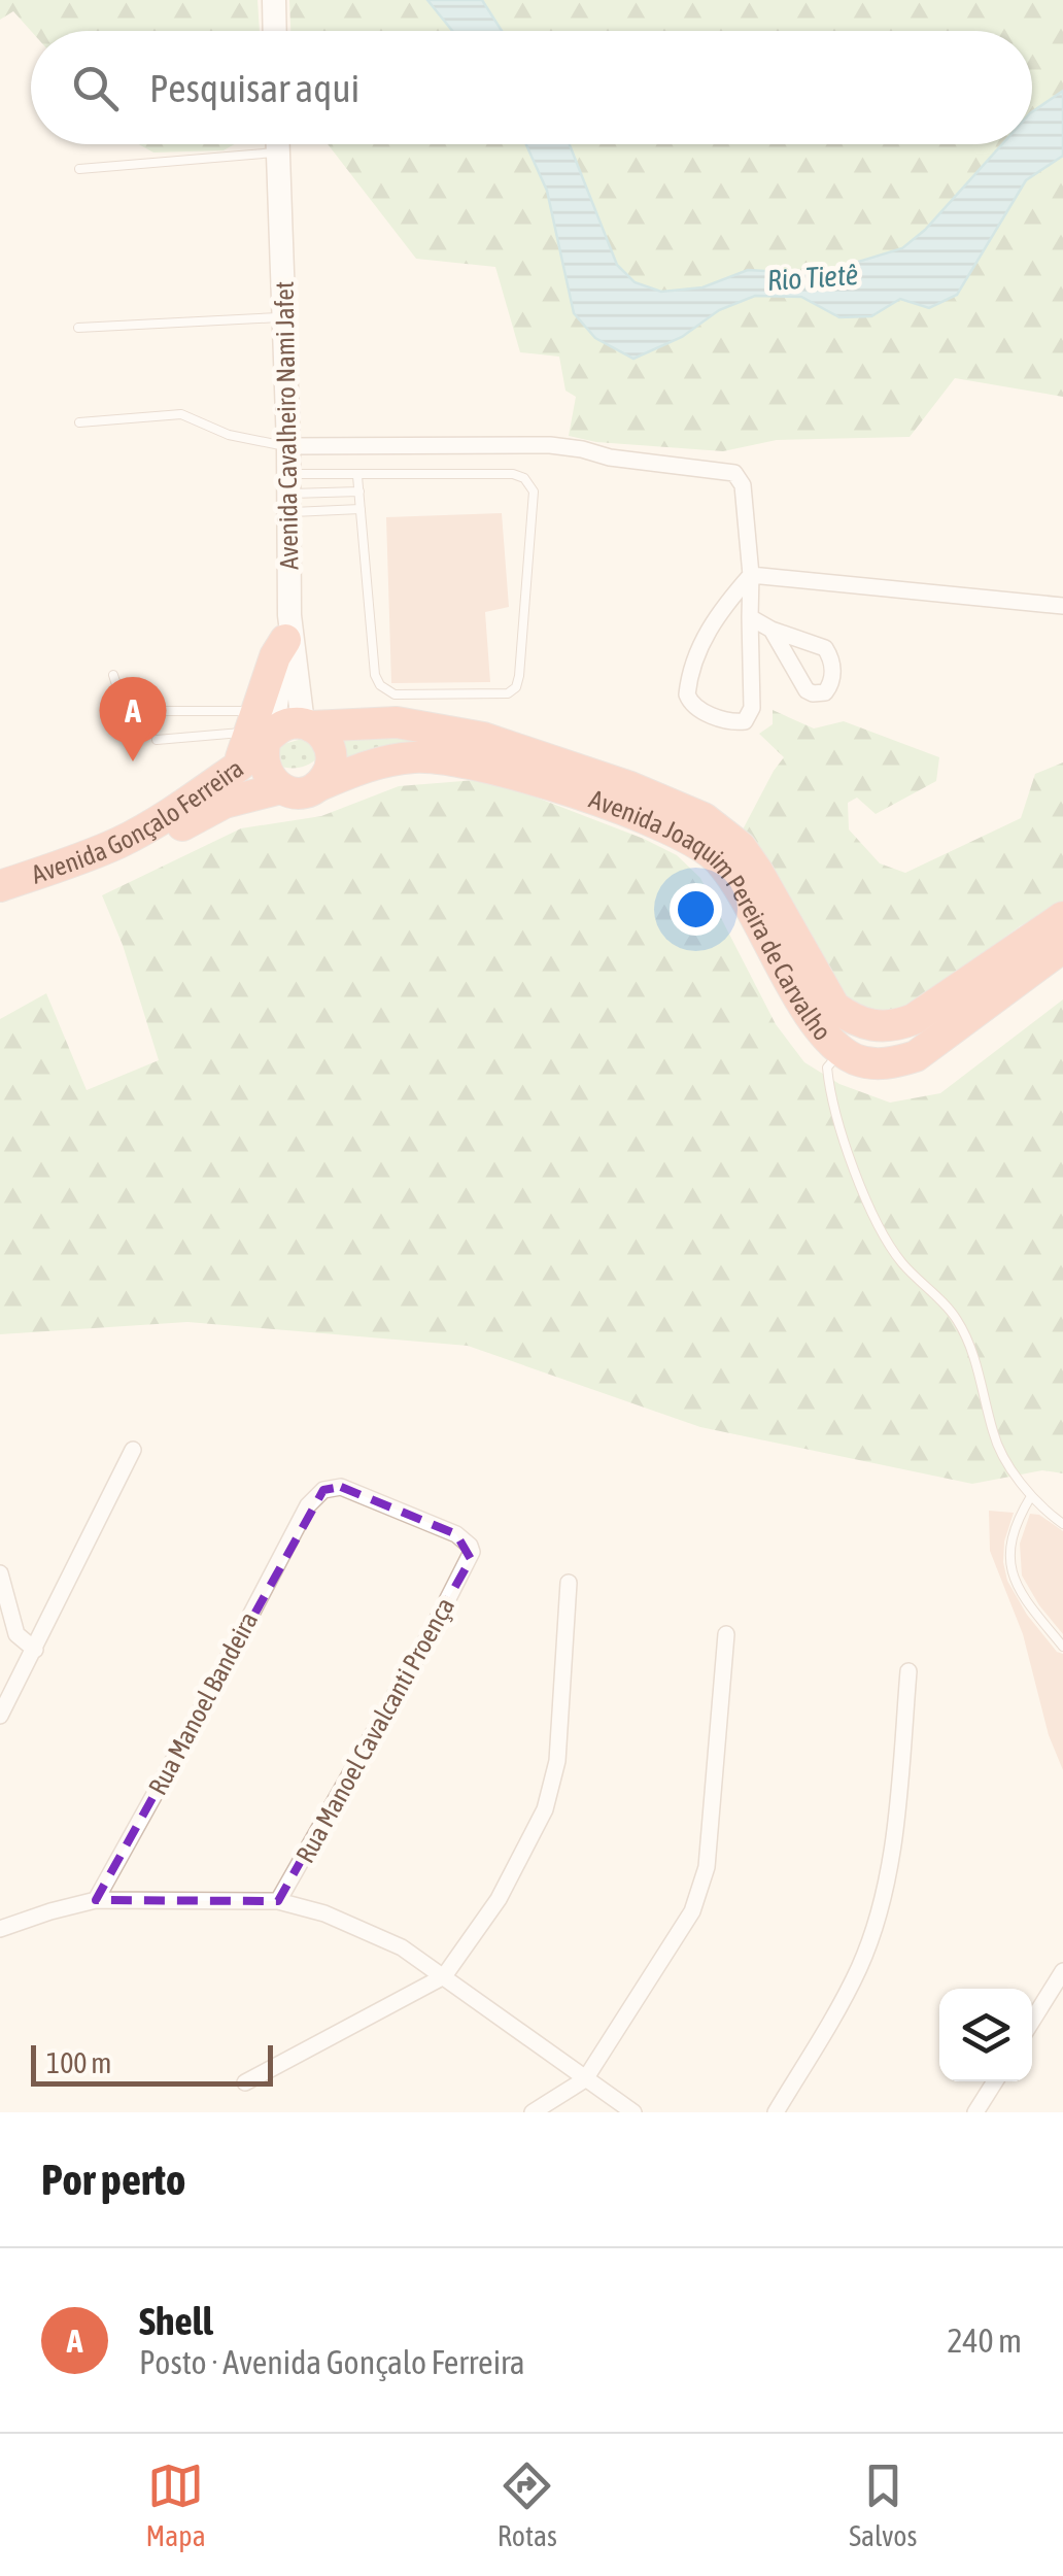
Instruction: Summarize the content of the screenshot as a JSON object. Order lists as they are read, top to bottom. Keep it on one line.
{"streets":{"highway":["Avenida Gonçalo Ferreira","Avenida Joaquim Pereira de Carvalho"],"main road":["Avenida Cavalheiro Nami Jafet"],"street":["Rua Manoel Bandeira","Rua Manoel Cavalcanti Proença"]},"crossings":[["Avenida Cavalheiro Nami Jafet","Avenida Gonçalo Ferreira"],["Avenida Cavalheiro Nami Jafet","Avenida Joaquim Pereira de Carvalho"],["Avenida Gonçalo Ferreira","Avenida Joaquim Pereira de Carvalho"],["Rua Manoel Bandeira","Rua Manoel Cavalcanti Proença"]],"water":["Rio Tietê"],"scale_bar":"100 m","page":{"search":"Pesquisar aqui","pins":"A","scale":"100 m","heading":"Por perto","list":[{"mark":"A","name":"Shell","note":"Posto · Avenida Gonçalo Ferreira","value":"240 m"}],"nav":["Mapa","Rotas","Salvos"]}}
